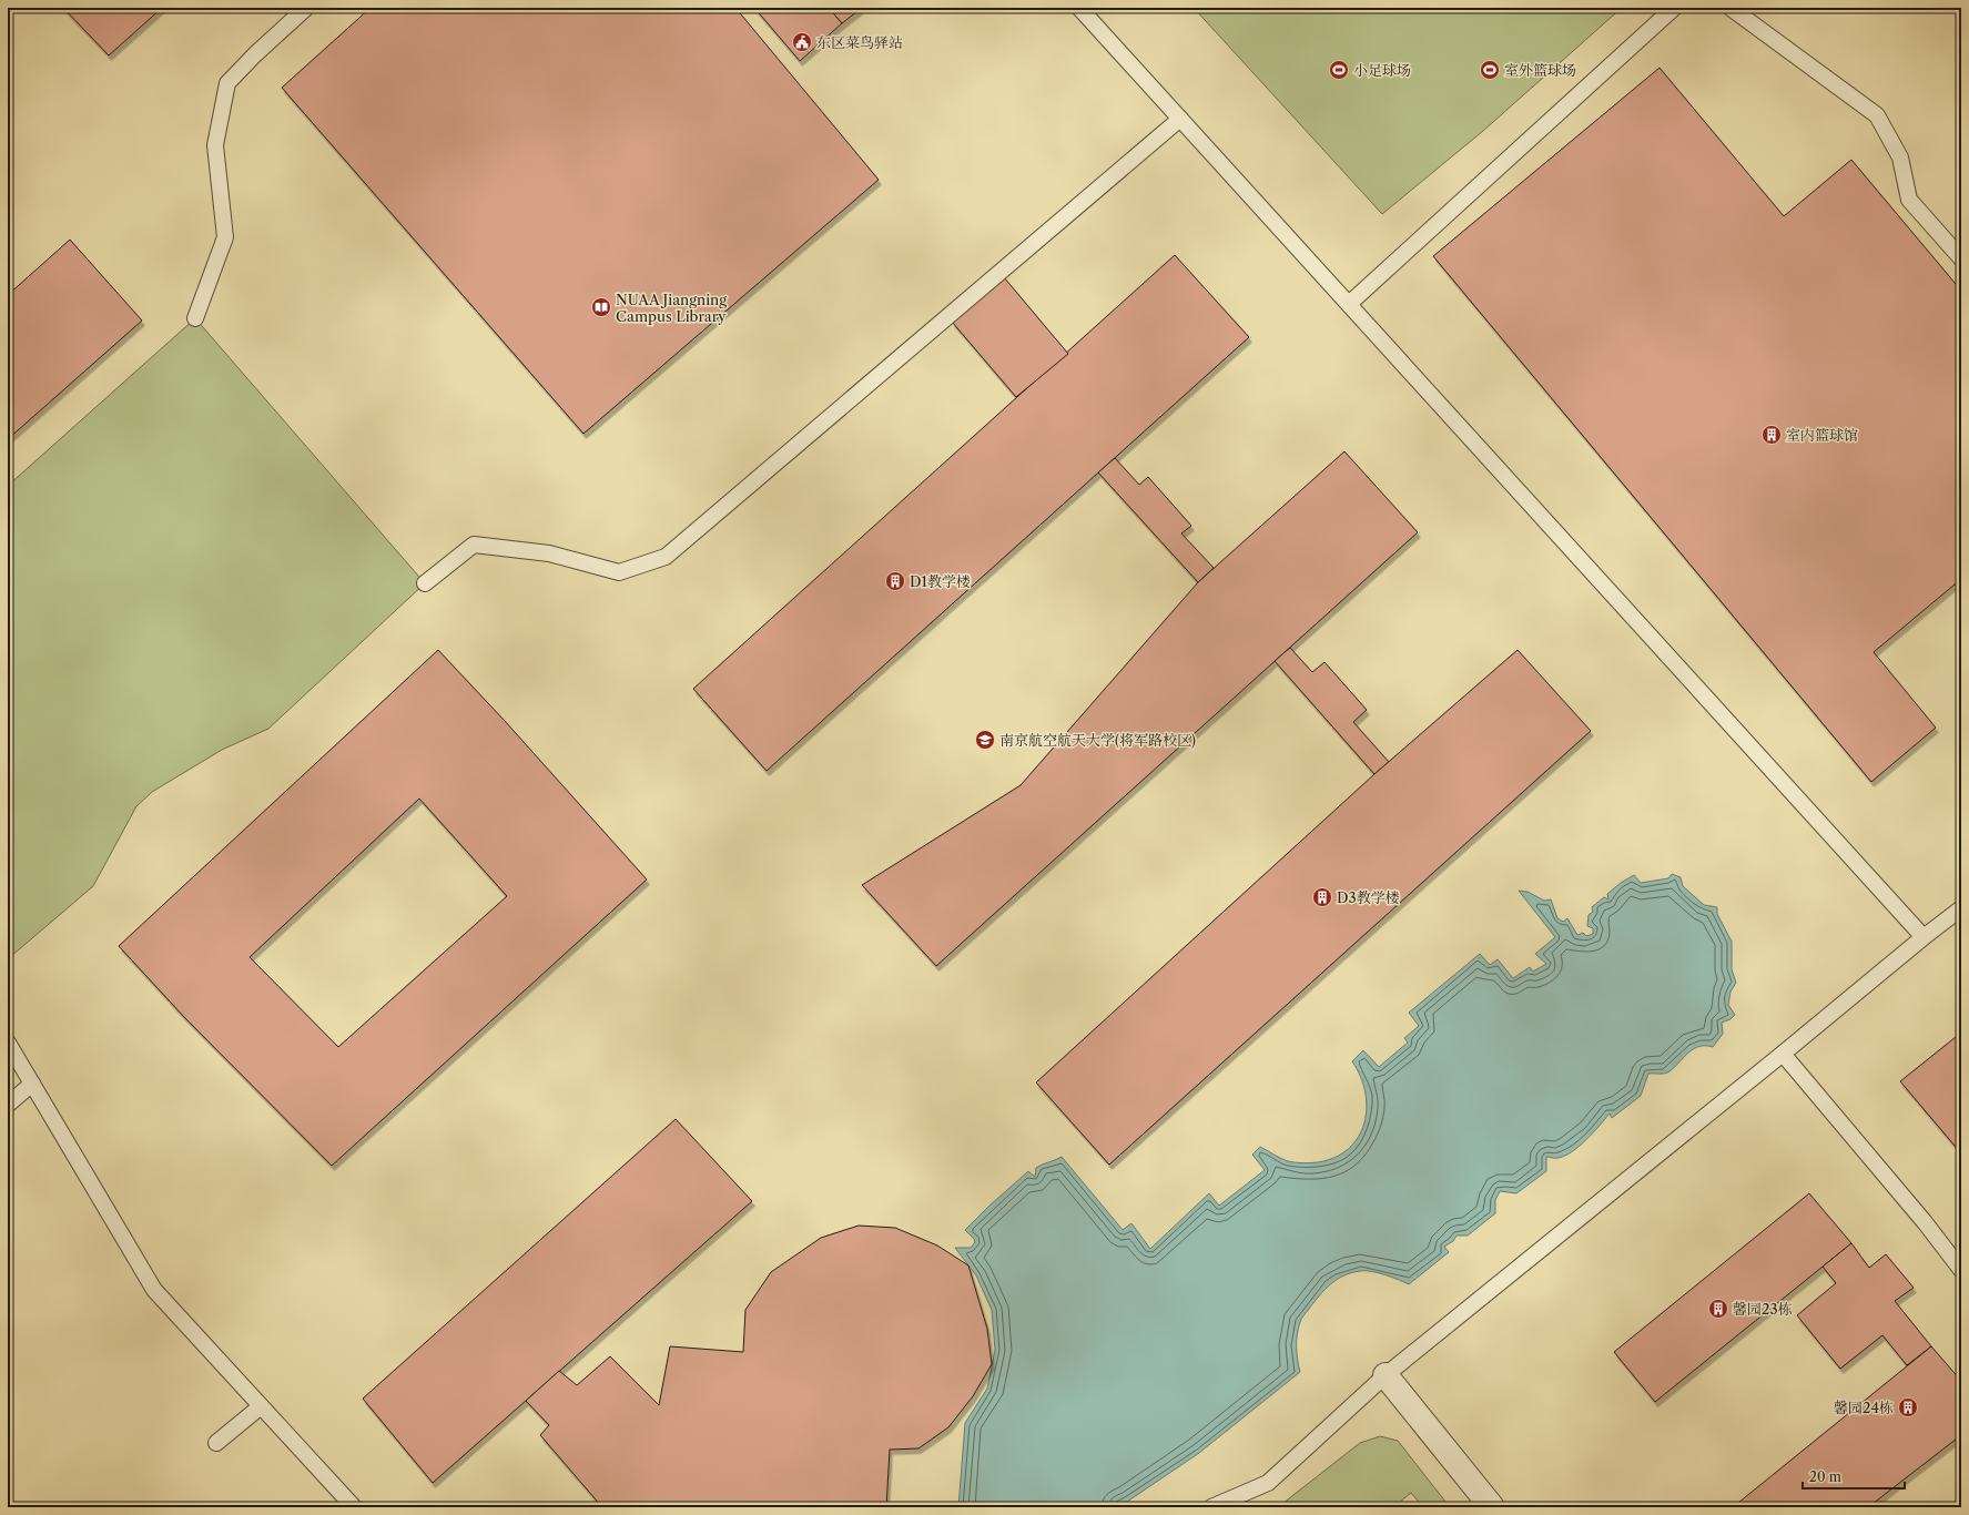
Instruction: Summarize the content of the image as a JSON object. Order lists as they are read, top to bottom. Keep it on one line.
{"places":{"public building":["东区菜鸟驿站"],"sports":["小足球场","室外篮球场"],"library":["NUAA Jiangning Campus Library"],"building":["室内篮球馆","D1教学楼","D3教学楼","馨园23栋","馨园24栋"],"school or university":["南京航空航天大学(将军路校区)"]},"scale_bar":"20 m"}
